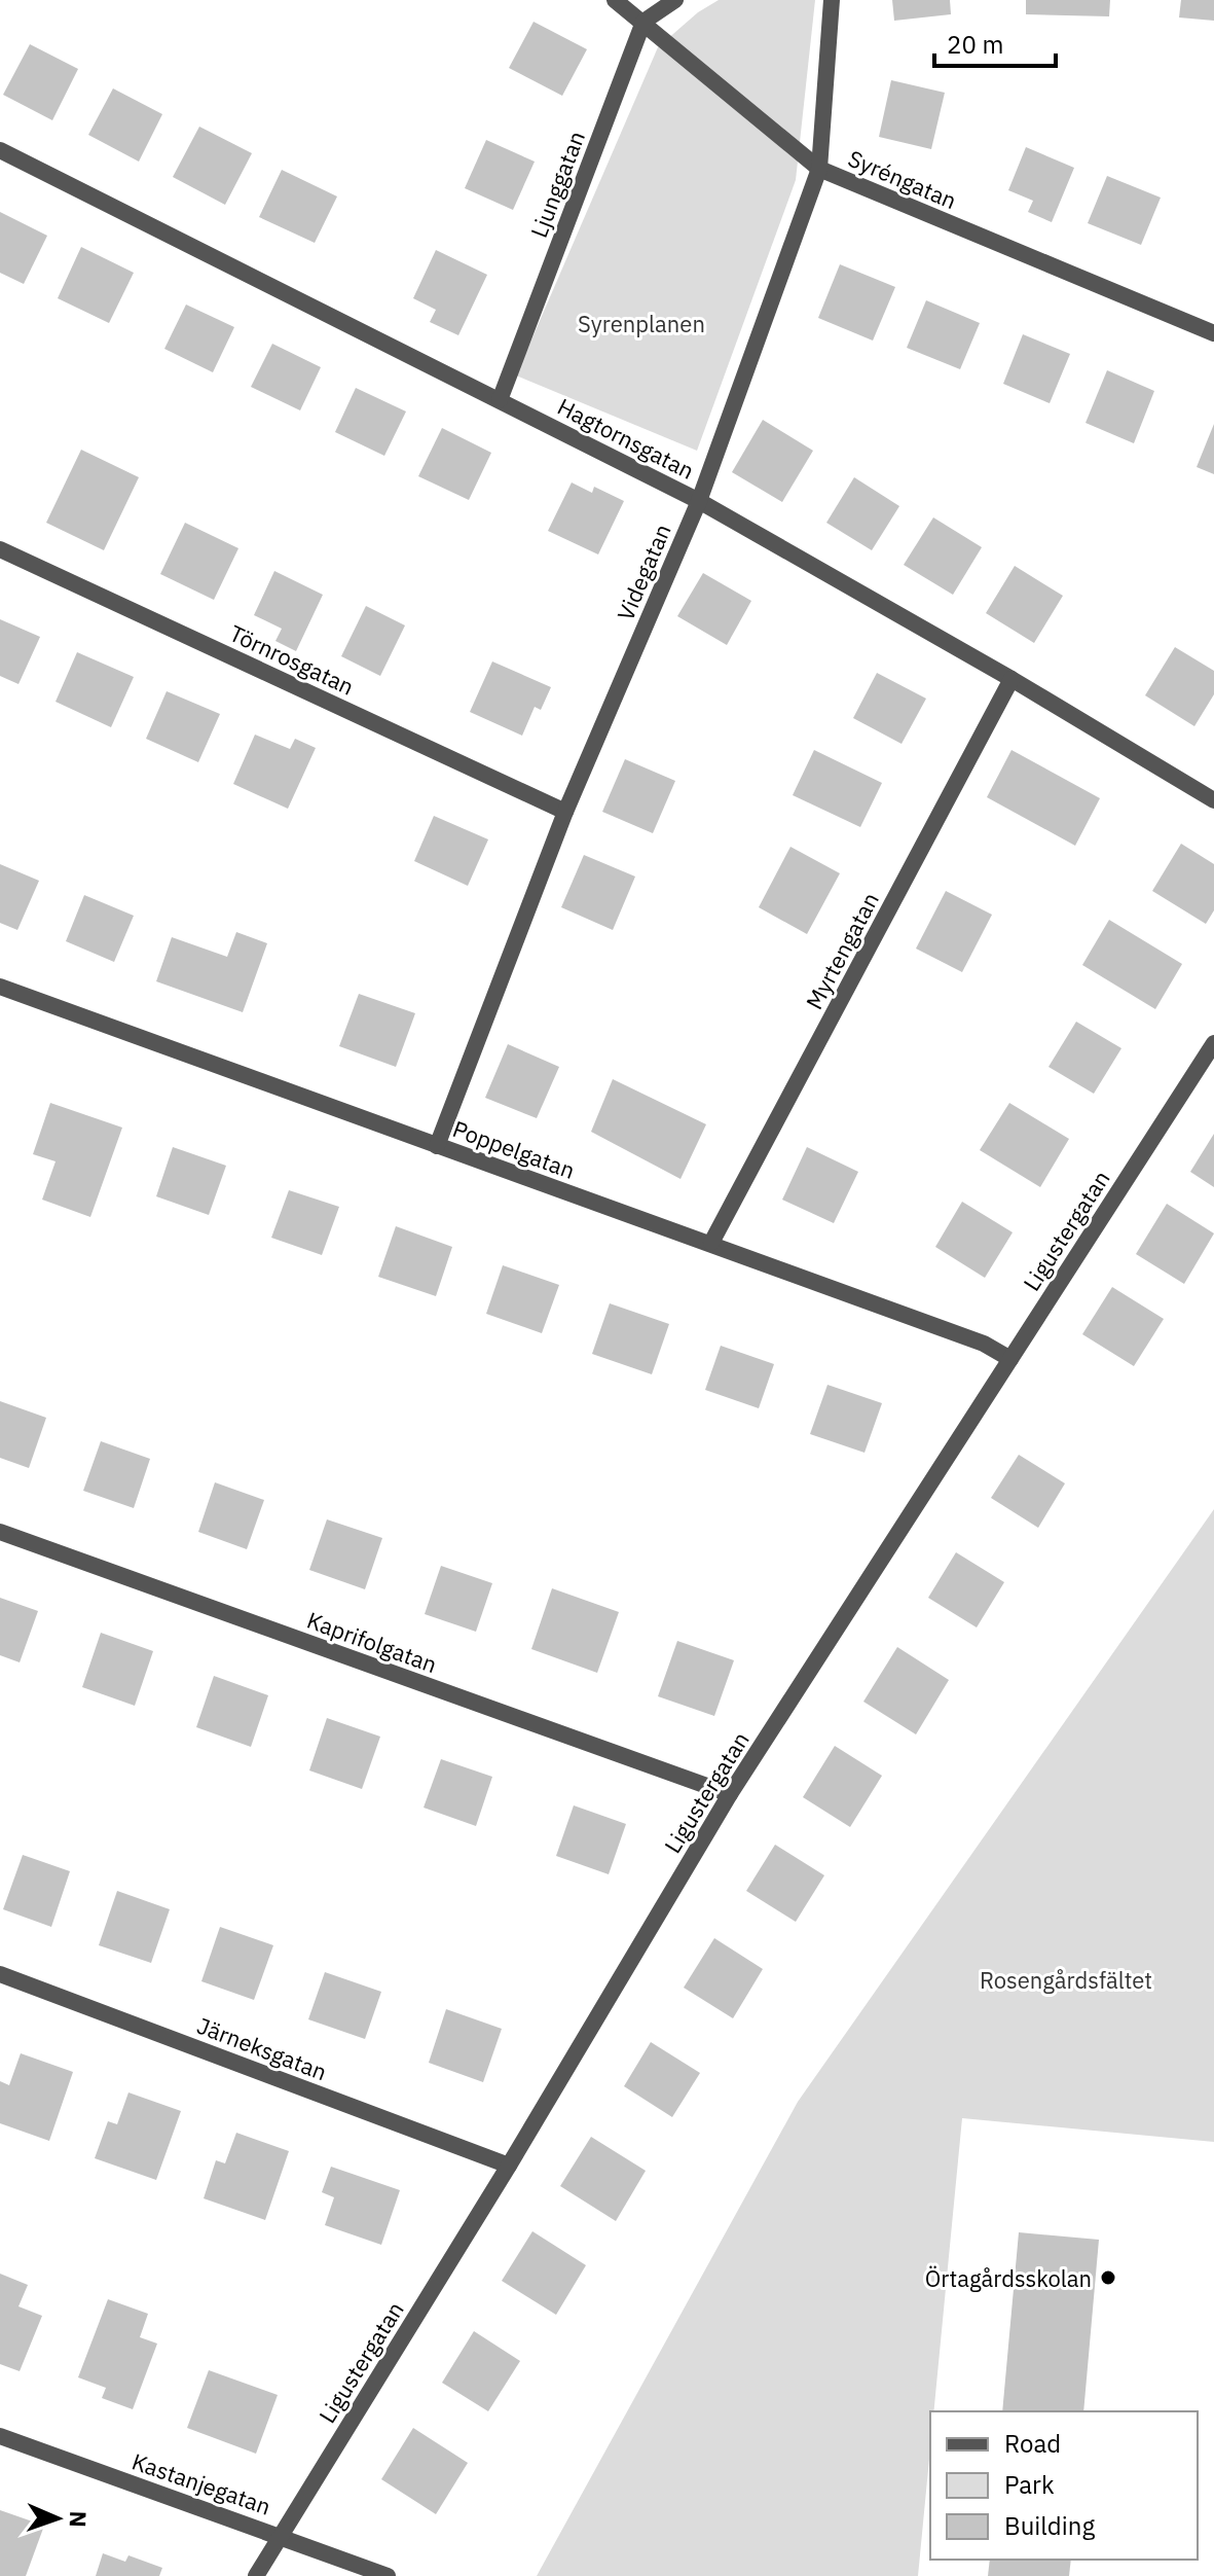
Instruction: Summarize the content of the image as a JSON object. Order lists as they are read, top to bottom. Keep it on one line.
{"streets":{"street":["Syréngatan","Ljunggatan","Hagtornsgatan","Videgatan","Törnrosgatan","Myrtengatan","Poppelgatan","Ligustergatan","Kaprifolgatan","Järneksgatan","Kastanjegatan"]},"crossings":[["Syréngatan","Ljunggatan"],["Syréngatan","Videgatan"],["Ljunggatan","Hagtornsgatan"],["Hagtornsgatan","Videgatan"],["Hagtornsgatan","Myrtengatan"],["Videgatan","Törnrosgatan"],["Videgatan","Poppelgatan"],["Myrtengatan","Poppelgatan"],["Poppelgatan","Ligustergatan"],["Ligustergatan","Kaprifolgatan"],["Ligustergatan","Järneksgatan"],["Ligustergatan","Kastanjegatan"]],"parks":["Syrenplanen","Rosengårdsfältet"],"places":["Örtagårdsskolan"],"legend":["Road","Park","Building"],"scale_bar":"20 m","north":"right"}
